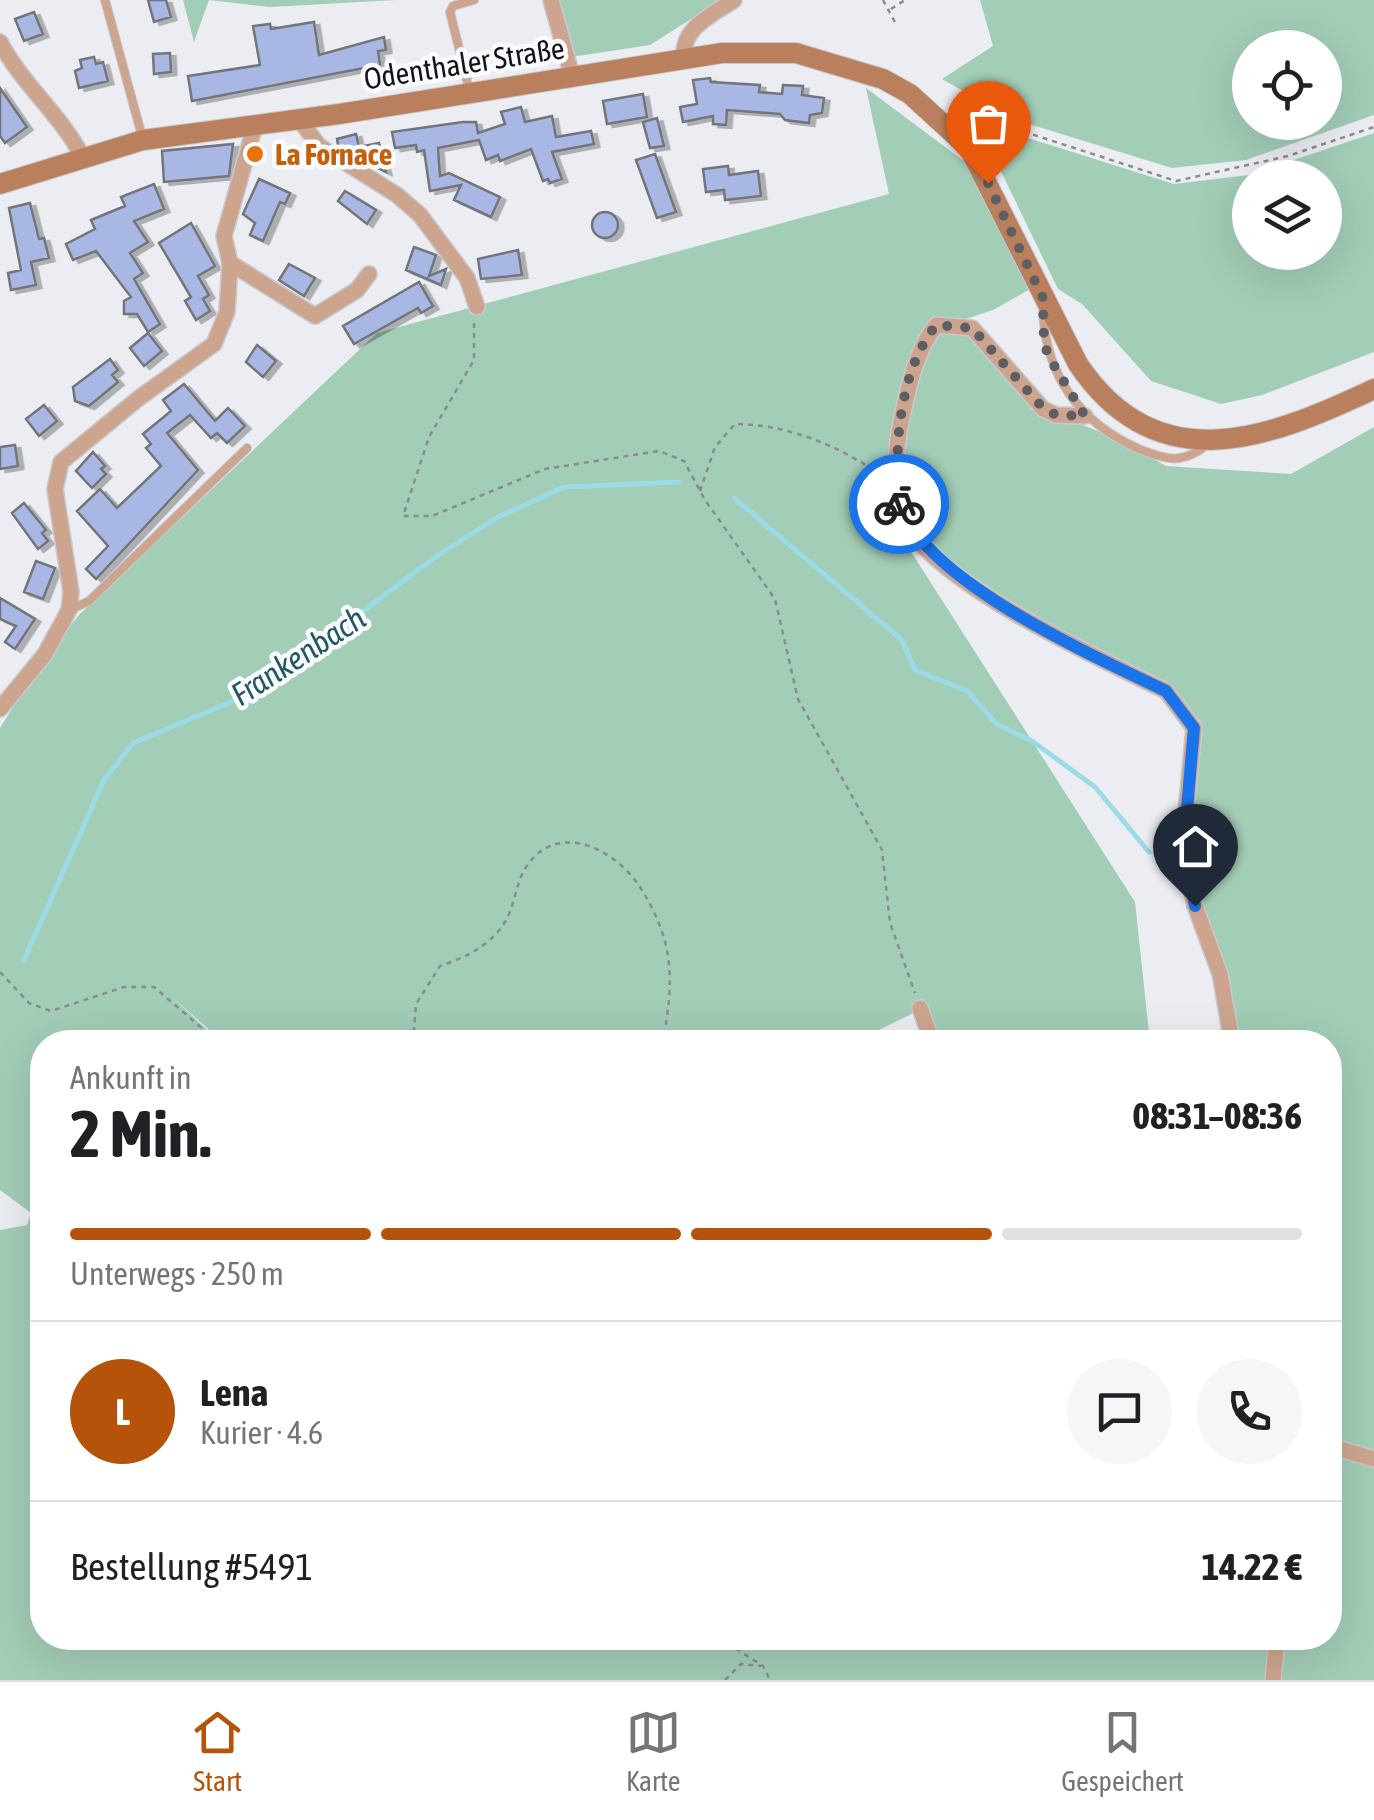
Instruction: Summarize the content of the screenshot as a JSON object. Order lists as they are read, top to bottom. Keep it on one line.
{"streets":{"main road":["Odenthaler Straße"]},"water":["Frankenbach"],"places":["La Fornace"],"page":{"heading":["2 Min.","Ankunft in","08:31–08:36"],"panel":["Lena","Kurier · 4.6","Bestellung #5491","14.22 €"],"bar":"Unterwegs · 250 m","round":"L","tabs":["Start","Karte","Gespeichert"]}}
